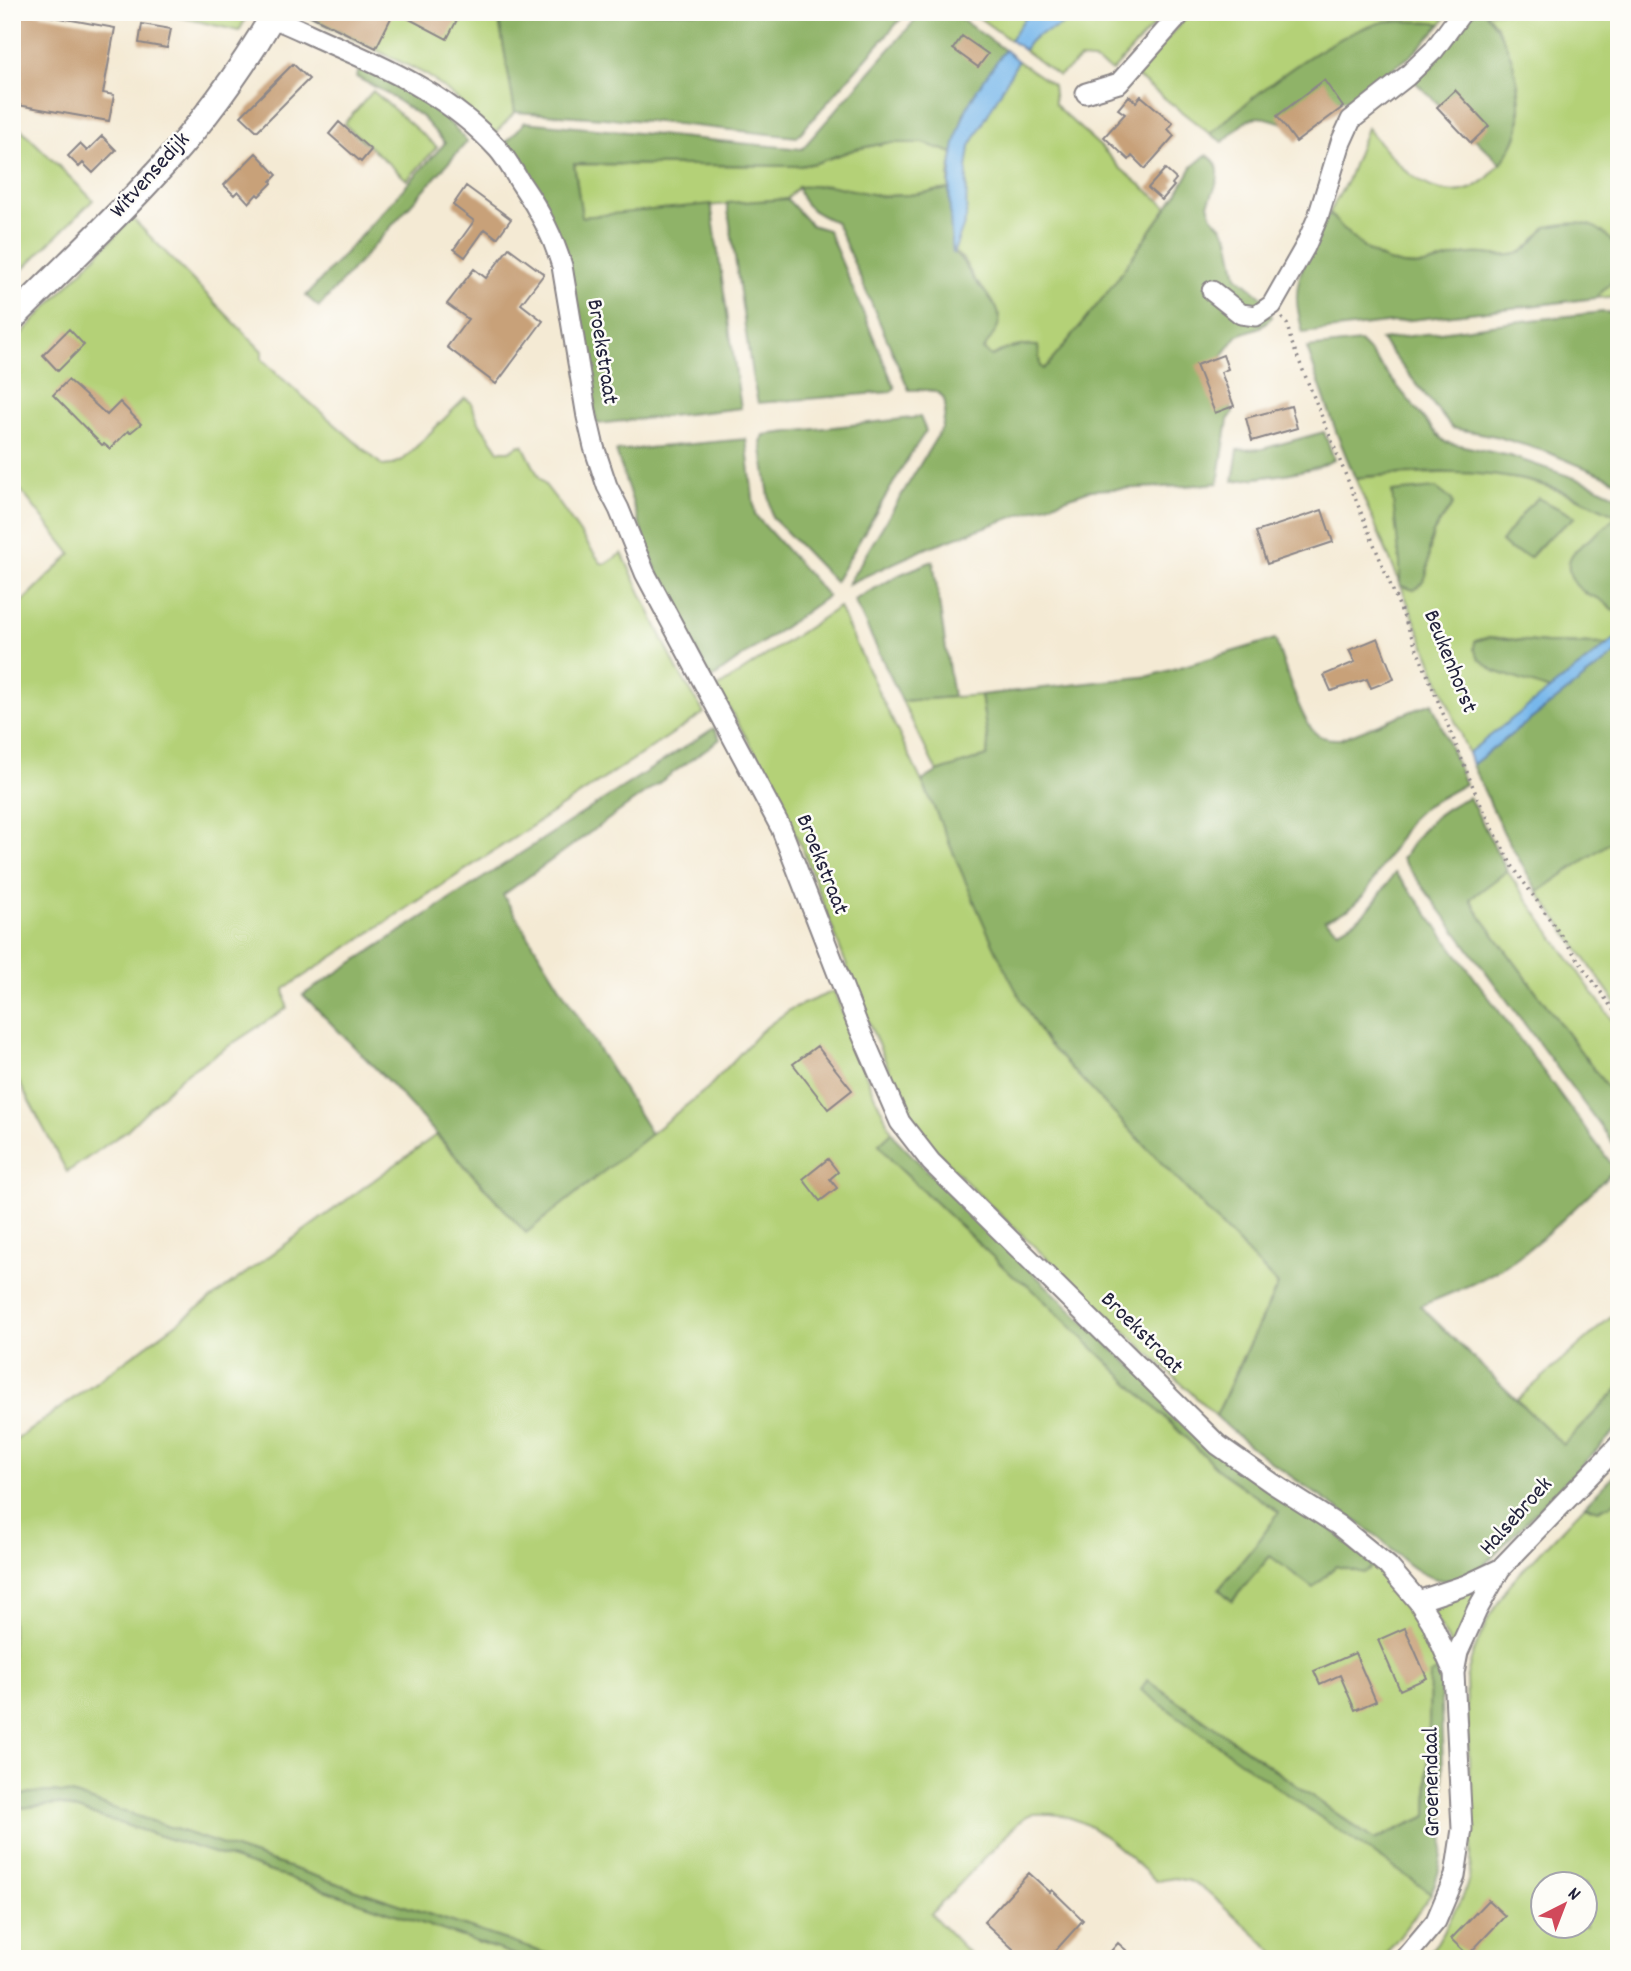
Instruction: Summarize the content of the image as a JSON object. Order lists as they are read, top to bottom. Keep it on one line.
{"streets":{"street":["Witvensedijk","Broekstraat","Halsebroek","Groenendaal"],"path":["Beukenhorst"]},"crossings":[["Witvensedijk","Broekstraat"],["Broekstraat","Halsebroek"],["Broekstraat","Groenendaal"],["Halsebroek","Groenendaal"]],"north":"top right"}
